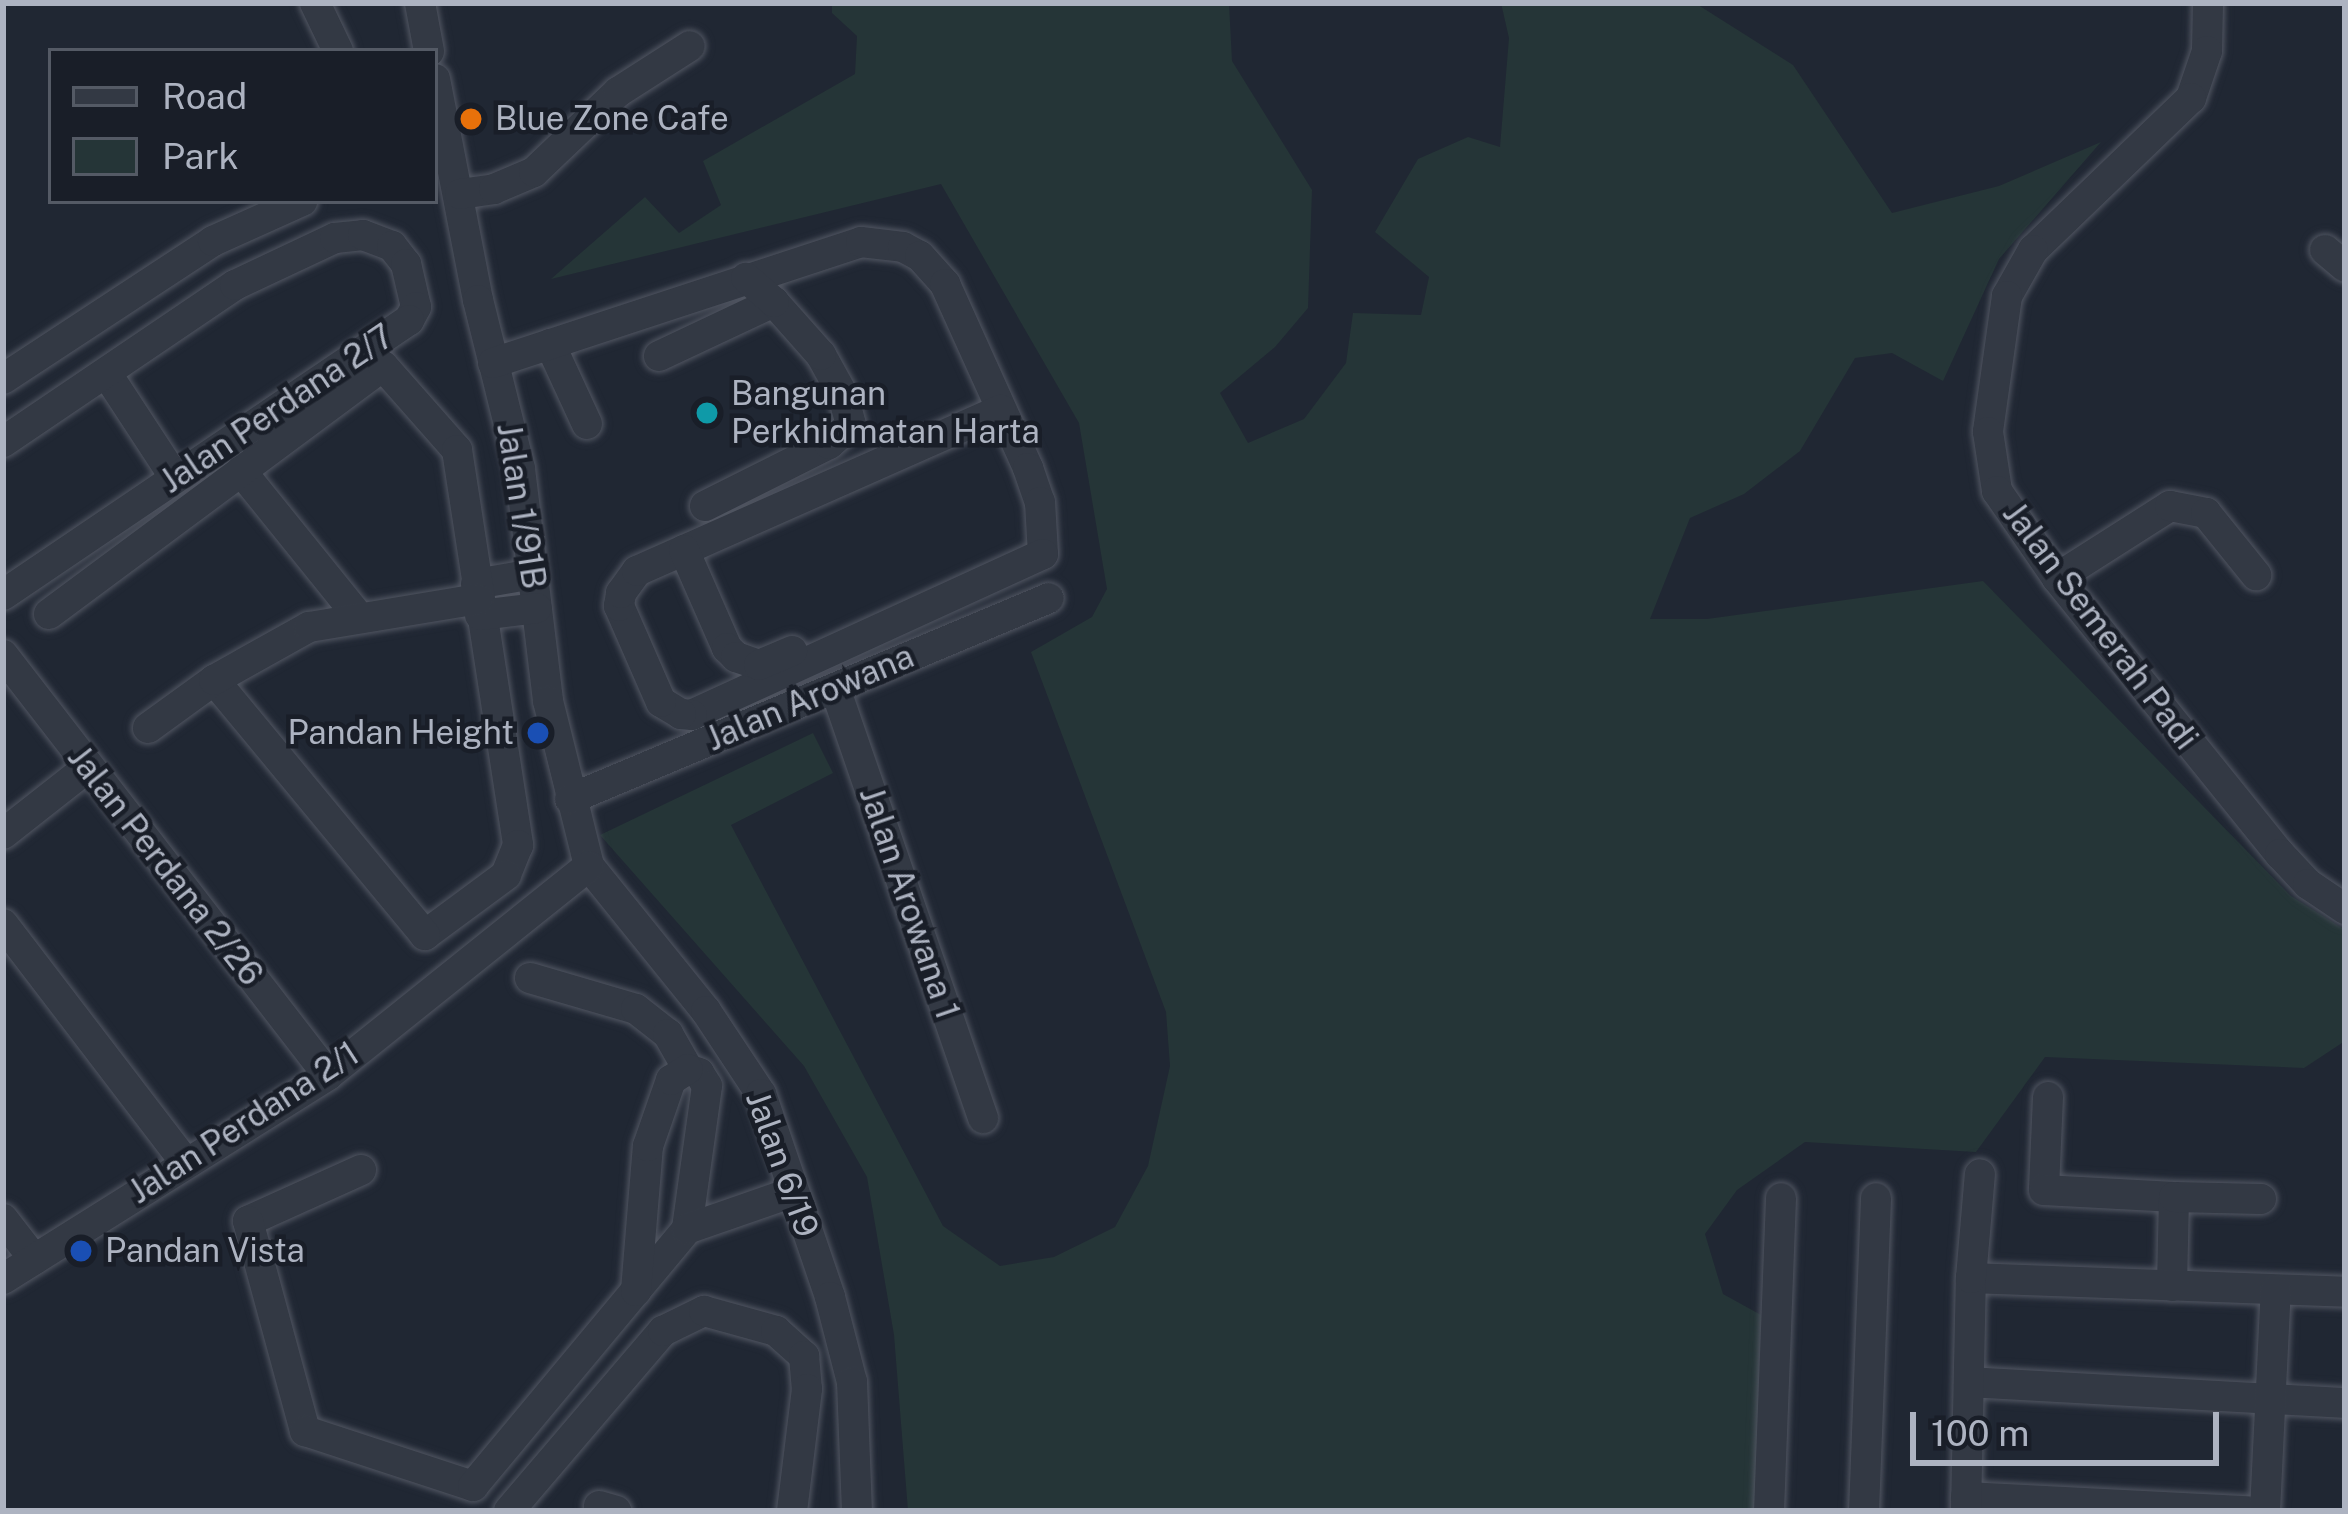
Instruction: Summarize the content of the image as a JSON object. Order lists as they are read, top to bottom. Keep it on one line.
{"streets":{"street":["Jalan Perdana 2/7","Jalan 1/91B","Jalan Semerah Padi","Jalan Arowana","Jalan Perdana 2/26","Jalan Arowana 1","Jalan Perdana 2/1","Jalan 6/19"]},"crossings":[["Jalan 1/91B","Jalan Arowana"],["Jalan 1/91B","Jalan Perdana 2/1"],["Jalan 1/91B","Jalan 6/19"],["Jalan Arowana","Jalan Arowana 1"],["Jalan Perdana 2/26","Jalan Perdana 2/1"],["Jalan Perdana 2/1","Jalan 6/19"]],"places":["Blue Zone Cafe","Bangunan Perkhidmatan Harta","Pandan Height","Pandan Vista"],"legend":["Road","Park"],"scale_bar":"100 m"}
